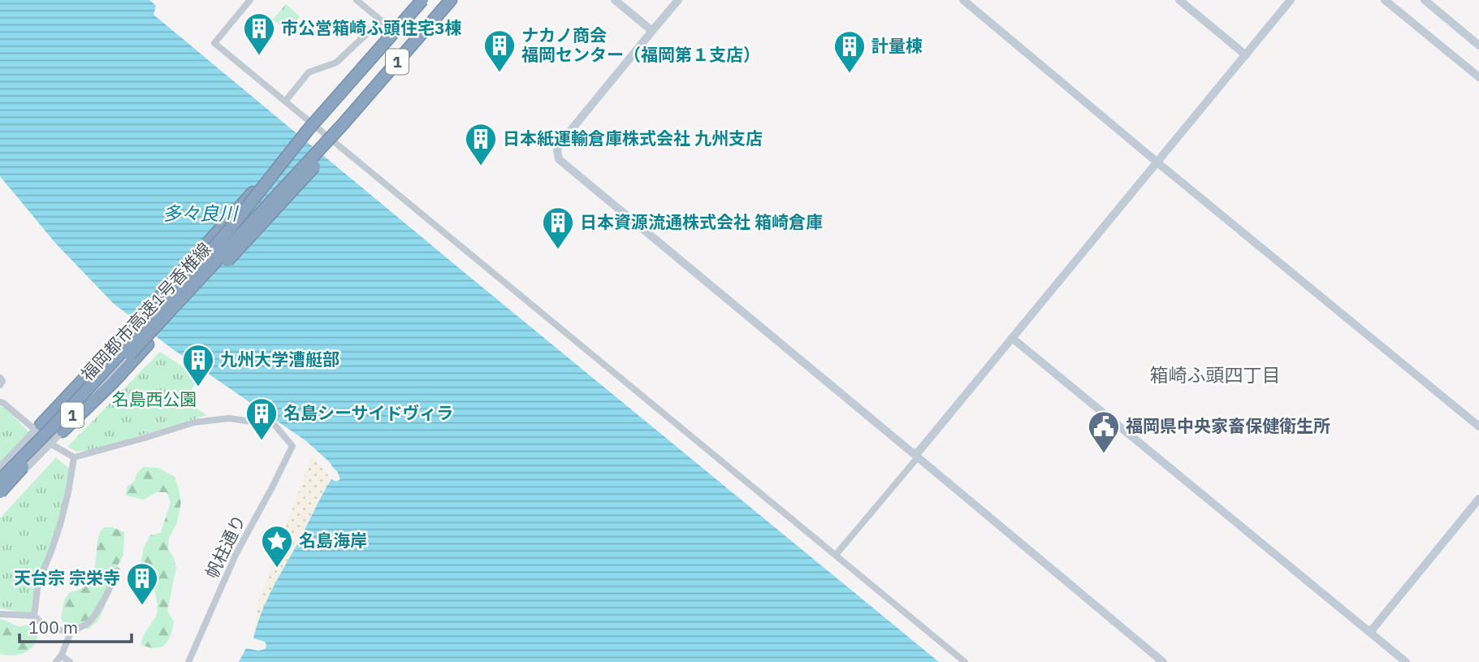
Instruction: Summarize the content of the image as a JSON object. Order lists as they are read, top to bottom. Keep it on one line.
{"streets":{"highway":["1","福岡都市高速1号香椎線"],"street":["帆柱通り"]},"districts":["箱崎ふ頭四丁目"],"water":["多々良川"],"parks":["名島西公園"],"places":{"building":["市公営箱崎ふ頭住宅3棟","ナカノ商会 福岡センター（福岡第１支店）","計量棟","日本紙運輸倉庫株式会社 九州支店","日本資源流通株式会社 箱崎倉庫","九州大学漕艇部","名島シーサイドヴィラ","天台宗 宗栄寺"],"public building":["福岡県中央家畜保健衛生所"],"place":["名島海岸"]},"scale_bar":"100 m"}
